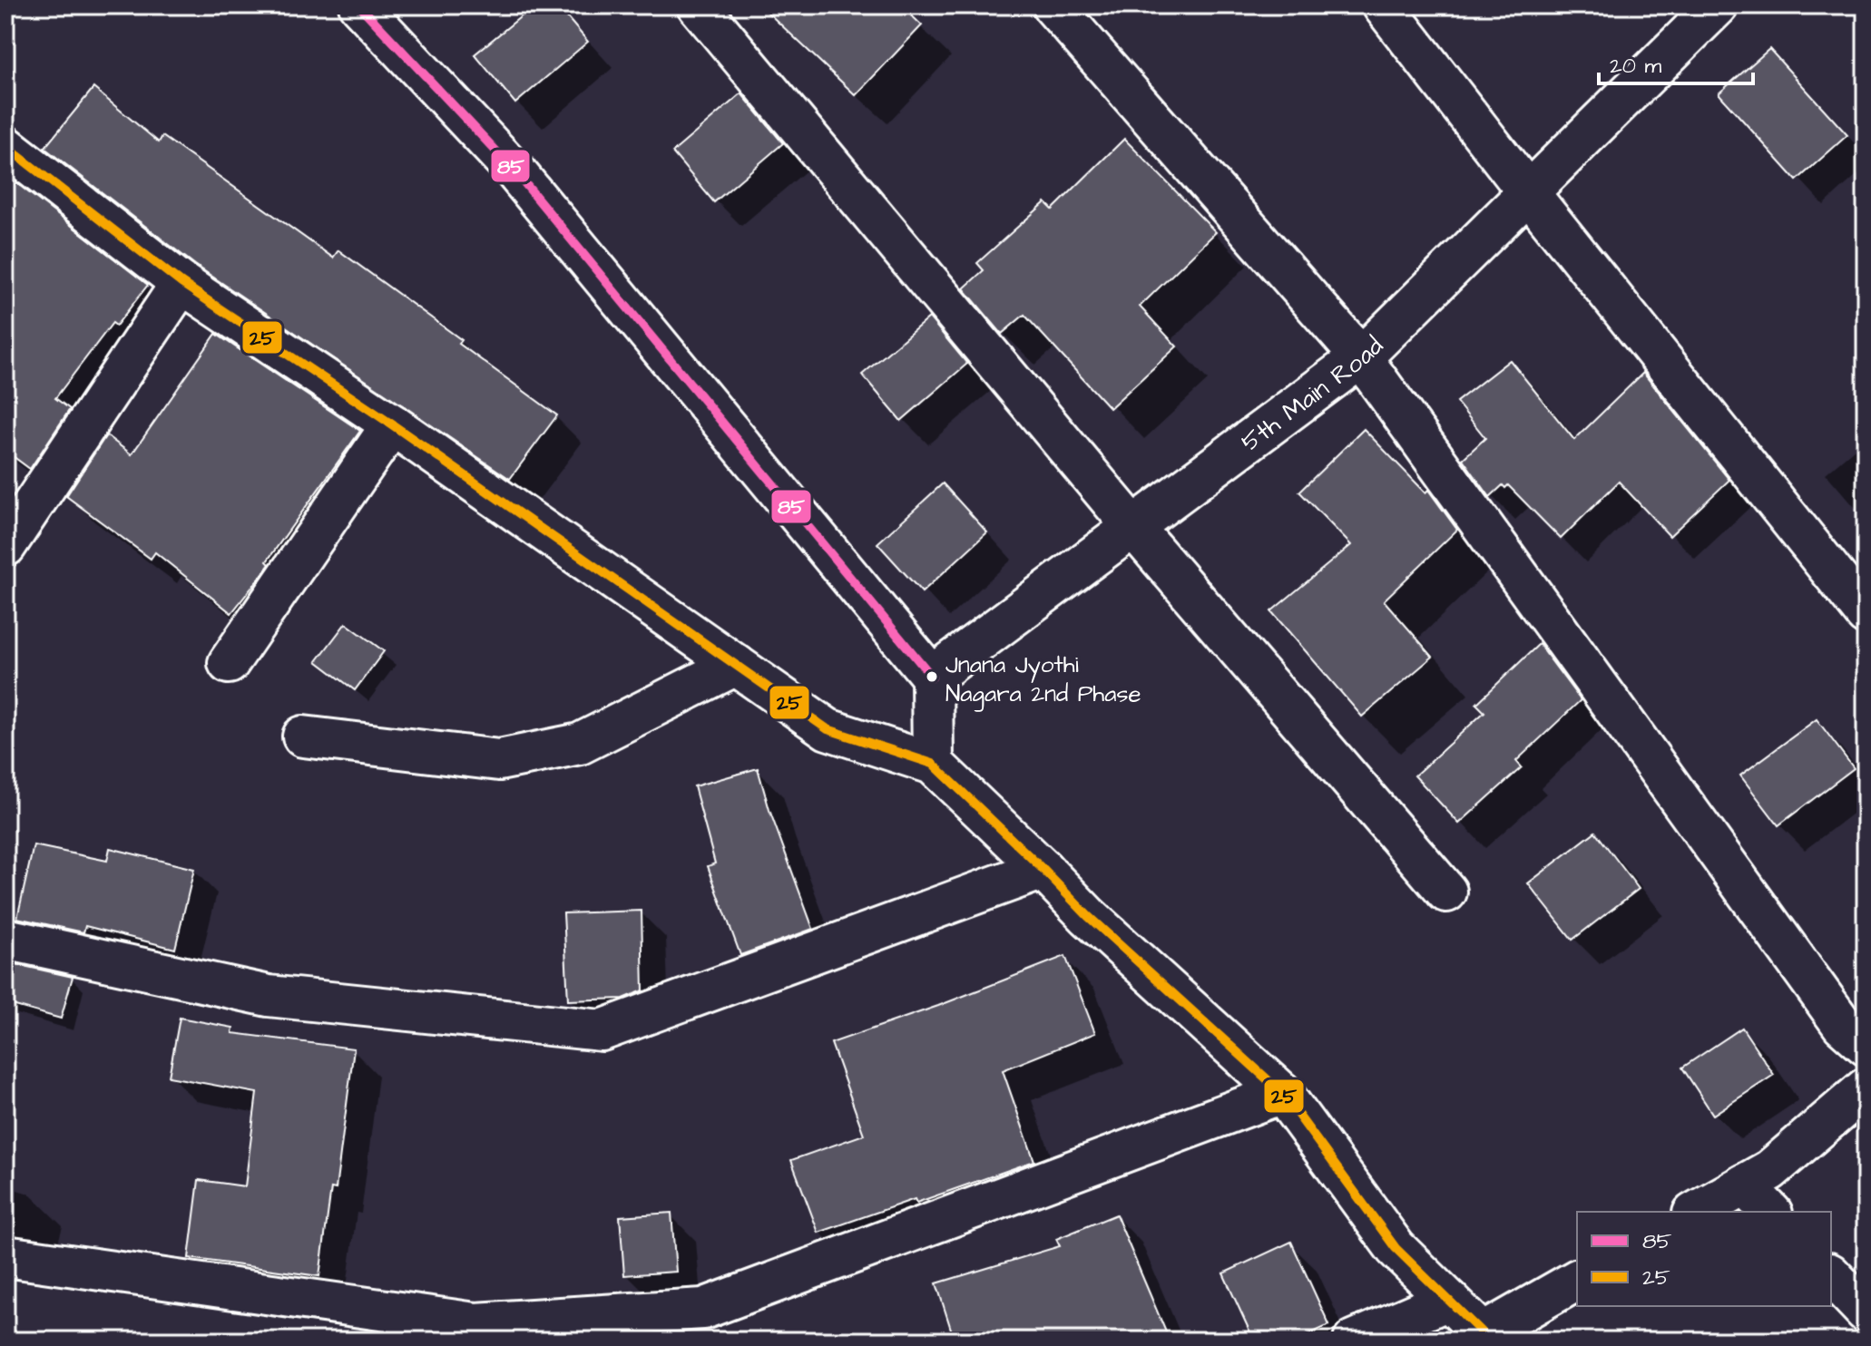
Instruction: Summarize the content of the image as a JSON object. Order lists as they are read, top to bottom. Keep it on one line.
{"streets":{"street":["5th Main Road"]},"places":["Jnana Jyothi Nagara 2nd Phase"],"lines":["transit line 85","transit line 25"],"legend":["85","25"],"scale_bar":"20 m"}
